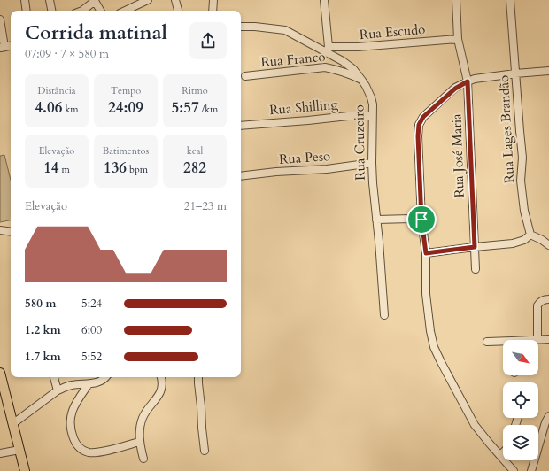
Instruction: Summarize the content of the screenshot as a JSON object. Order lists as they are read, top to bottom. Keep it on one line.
{"streets":{"street":["Rua Escudo","Rua Franco","Rua Shilling","Rua Lages Brandão","Rua Cruzeiro","Rua José Maria","Rua Peso"]},"crossings":[["Rua Escudo","Rua Cruzeiro"],["Rua Escudo","Rua José Maria"],["Rua Franco","Rua Cruzeiro"],["Rua Shilling","Rua Cruzeiro"],["Rua Cruzeiro","Rua Peso"]],"north":"bottom right","page":{"heading":["Corrida matinal","07:09 · 7 × 580 m"],"stats":[["Distância","4.06 km"],["Tempo","24:09"],["Ritmo","5:57 /km"],["Elevação","14 m"],["Batimentos","136 bpm"],["kcal","282"]],"chart":["Elevação","21–23 m"],"list":[{"name":"580 m","note":"5:24"},{"name":"1.2 km","note":"6:00"},{"name":"1.7 km","note":"5:52"}]}}
